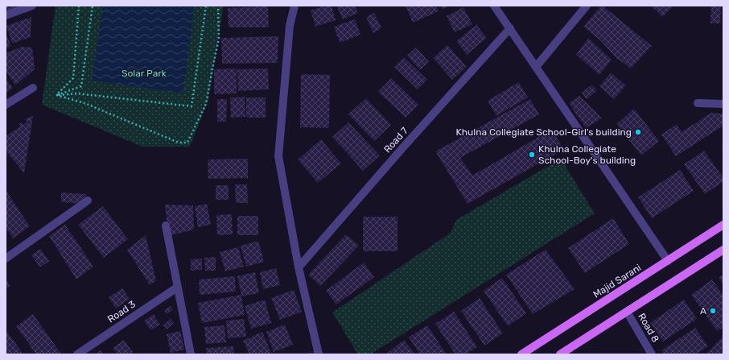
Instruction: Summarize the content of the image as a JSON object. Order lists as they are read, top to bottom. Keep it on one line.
{"streets":{"main road":["Majid Sarani"],"street":["Road 7","Road 3","Road 8"]},"parks":["Solar Park"],"places":["Khulna Collegiate School-Girl's building","Khulna Collegiate School-Boy's building","A"]}
